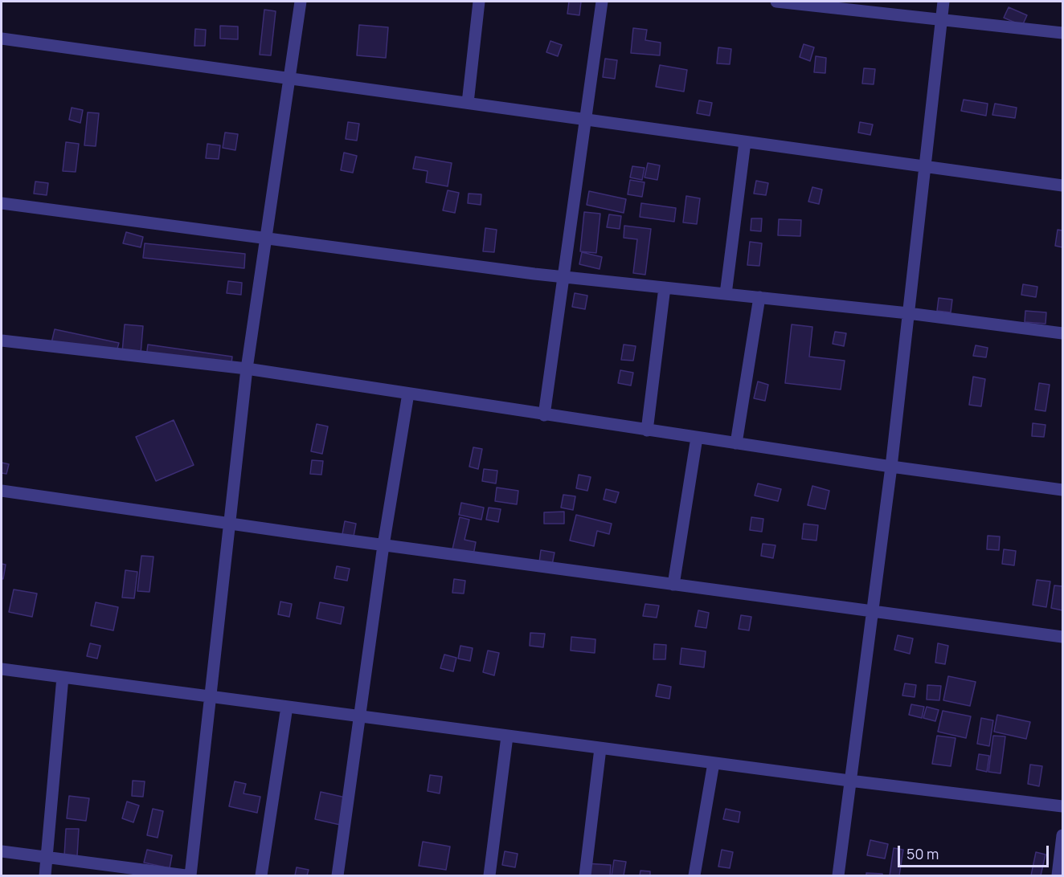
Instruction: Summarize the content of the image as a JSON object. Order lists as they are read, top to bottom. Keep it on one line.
{"scale_bar":"50 m"}
